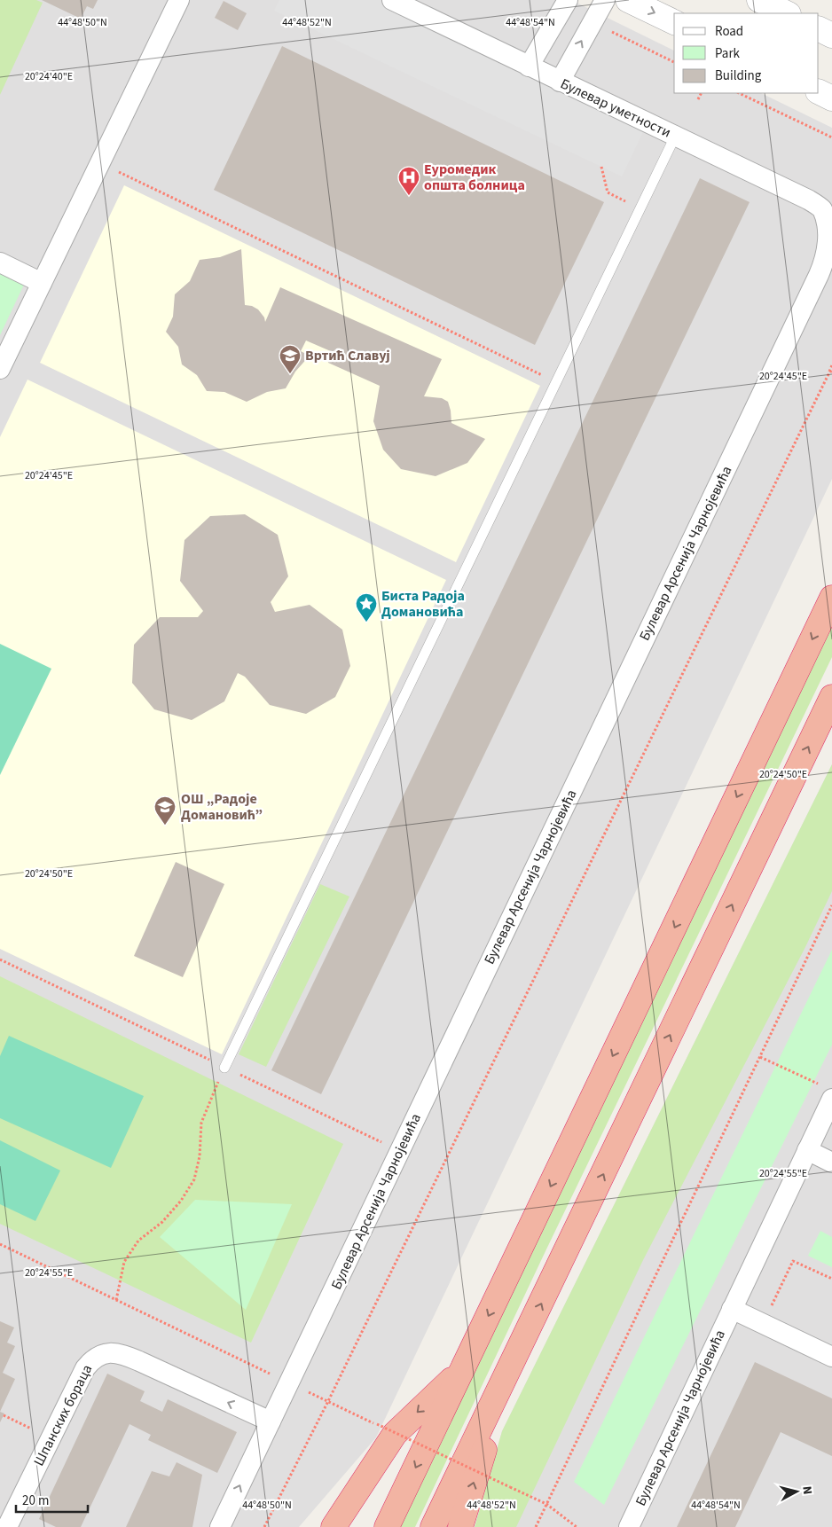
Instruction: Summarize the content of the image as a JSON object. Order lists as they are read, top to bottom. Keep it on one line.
{"streets":{"street":["Булевар уметности","Булевар Арсенија Чарнојевића","Шпанских бораца"]},"crossings":[["Булевар уметности","Булевар Арсенија Чарнојевића"],["Булевар Арсенија Чарнојевића","Шпанских бораца"]],"places":{"hospital":["Еуромедик општа болница"],"school or university":["Вртић Славуј","ОШ „Радоје Домановић”"],"place":["Биста Радоја Домановића"]},"legend":["Road","Park","Building"],"scale_bar":"20 m","north":"right","coordinates":["44°48'50\"N","44°48'52\"N","44°48'54\"N","20°24'40\"E","20°24'45\"E","20°24'50\"E","20°24'55\"E"]}
